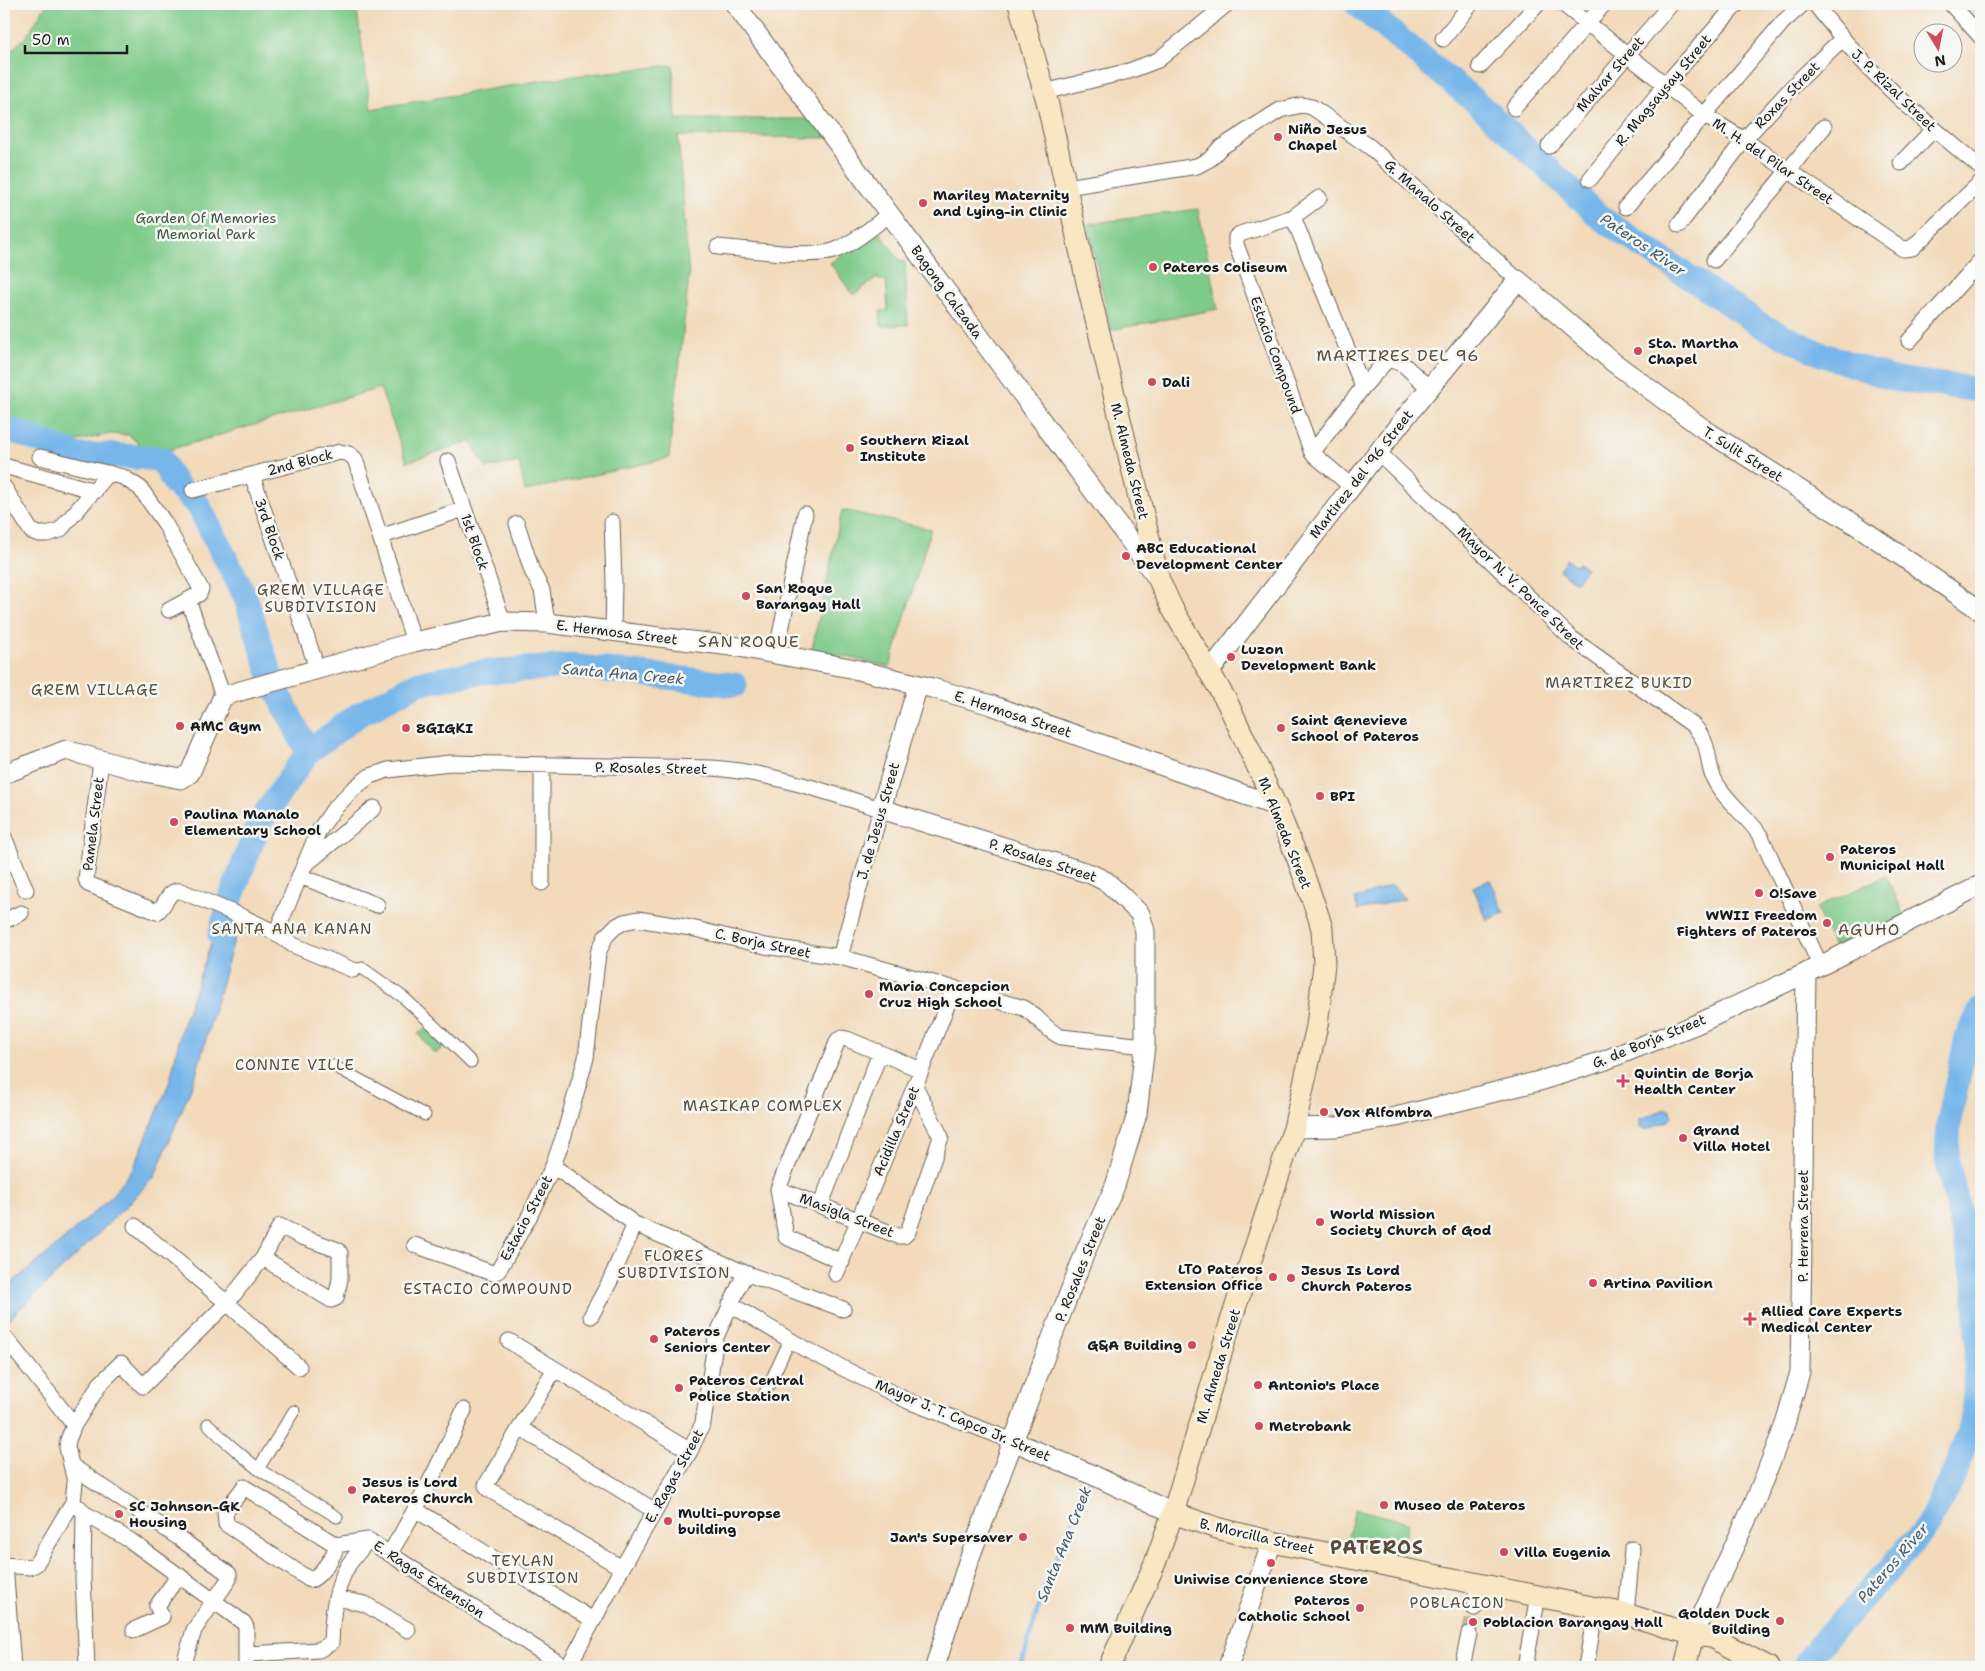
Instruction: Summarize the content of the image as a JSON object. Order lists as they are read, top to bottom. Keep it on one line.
{"streets":{"main road":["M. Almeda Street","P. Herrera Street","B. Morcilla Street"],"street":["Malvar Street","R. Magsaysay Street","J. P. Rizal Street","Roxas Street","M. H. del Pilar Street","G. Manalo Street","Bagong Calzada","Estacio Compound","T. Sulit Street","2nd Block","Martirez del '96 Street","3rd Block","1st Block","Mayor N. V. Ponce Street","E. Hermosa Street","P. Rosales Street","J. de Jesus Street","Pamela Street","C. Borja Street","G. de Borja Street","Acidilla Street","Masigla Street","Estacio Street","Mayor J. T. Capco Jr. Street","E. Ragas Street","E. Ragas Extension"]},"crossings":[["Malvar Street","M. H. del Pilar Street"],["R. Magsaysay Street","M. H. del Pilar Street"],["J. P. Rizal Street","Roxas Street"],["Roxas Street","M. H. del Pilar Street"],["G. Manalo Street","T. Sulit Street"],["G. Manalo Street","M. Almeda Street"],["G. Manalo Street","Martirez del '96 Street"],["Bagong Calzada","M. Almeda Street"],["Estacio Compound","Martirez del '96 Street"],["T. Sulit Street","Martirez del '96 Street"],["M. Almeda Street","Martirez del '96 Street"],["M. Almeda Street","E. Hermosa Street"],["M. Almeda Street","G. de Borja Street"],["M. Almeda Street","Mayor J. T. Capco Jr. Street"],["M. Almeda Street","B. Morcilla Street"],["2nd Block","3rd Block"],["2nd Block","E. Hermosa Street"],["Martirez del '96 Street","Mayor N. V. Ponce Street"],["3rd Block","E. Hermosa Street"],["1st Block","E. Hermosa Street"],["Mayor N. V. Ponce Street","G. de Borja Street"],["Mayor N. V. Ponce Street","P. Herrera Street"],["E. Hermosa Street","J. de Jesus Street"],["P. Rosales Street","J. de Jesus Street"],["P. Rosales Street","Pamela Street"],["P. Rosales Street","C. Borja Street"],["P. Rosales Street","Mayor J. T. Capco Jr. Street"],["J. de Jesus Street","C. Borja Street"],["C. Borja Street","Acidilla Street"],["C. Borja Street","Estacio Street"],["G. de Borja Street","P. Herrera Street"],["Acidilla Street","Masigla Street"],["P. Herrera Street","B. Morcilla Street"],["Mayor J. T. Capco Jr. Street","E. Ragas Street"],["Mayor J. T. Capco Jr. Street","B. Morcilla Street"],["E. Ragas Street","E. Ragas Extension"]],"districts":["MARTIRES DEL 96","GREM VILLAGE SUBDIVISION","SAN ROQUE","MARTIREZ BUKID","GREM VILLAGE","SANTA ANA KANAN","AGUHO","CONNIE VILLE","MASIKAP COMPLEX","FLORES SUBDIVISION","ESTACIO COMPOUND","PATEROS","TEYLAN SUBDIVISION","POBLACION"],"water":["Pateros River","Santa Ana Creek"],"parks":["Garden Of Memories Memorial Park"],"places":{"other":["Niño Jesus Chapel","Mariley Maternity and Lying-in Clinic","Pateros Coliseum","Sta. Martha Chapel","Dali","Southern Rizal Institute","ABC Educational Development Center","San Roque Barangay Hall","Luzon Development Bank","AMC Gym","8GIGKI","Saint Genevieve School of Pateros","BPI","Paulina Manalo Elementary School","Pateros Municipal Hall","O!Save","WWII Freedom Fighters of Pateros","Maria Concepcion Cruz High School","Vox Alfombra","Grand Villa Hotel","World Mission Society Church of God","LTO Pateros Extension Office","Jesus Is Lord Church Pateros","Artina Pavilion","Pateros Seniors Center","G&A Building","Antonio's Place","Pateros Central Police Station","Metrobank","Jesus is Lord Pateros Church","Museo de Pateros","SC Johnson-GK Housing","Multi-puropse building","Jan's Supersaver","Villa Eugenia","Uniwise Convenience Store","Pateros Catholic School","Golden Duck Building","Poblacion Barangay Hall","MM Building"],"health":["Quintin de Borja Health Center","Allied Care Experts Medical Center"]},"scale_bar":"50 m","north":"bottom"}
